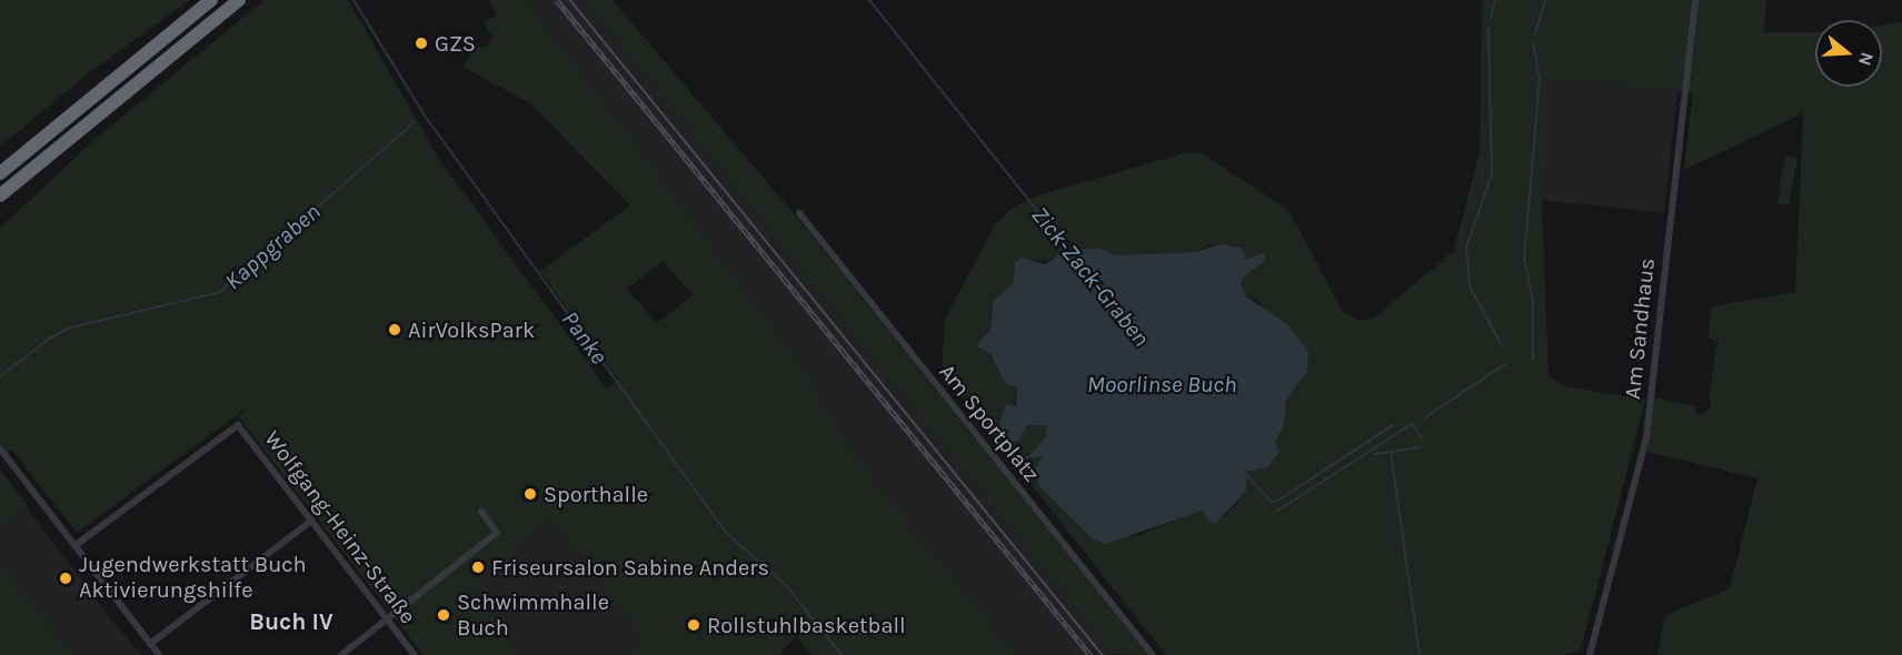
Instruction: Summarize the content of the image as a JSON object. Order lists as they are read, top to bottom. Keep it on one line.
{"streets":{"street":["Am Sandhaus","Am Sportplatz","Wolfgang-Heinz-Straße"]},"districts":["Buch IV"],"water":["Kappgraben","Zick-Zack-Graben","Panke","Moorlinse Buch"],"places":["GZS","AirVolksPark","Sporthalle","Friseursalon Sabine Anders","Jugendwerkstatt Buch Aktivierungshilfe","Schwimmhalle Buch","Rollstuhlbasketball"],"north":"right"}
